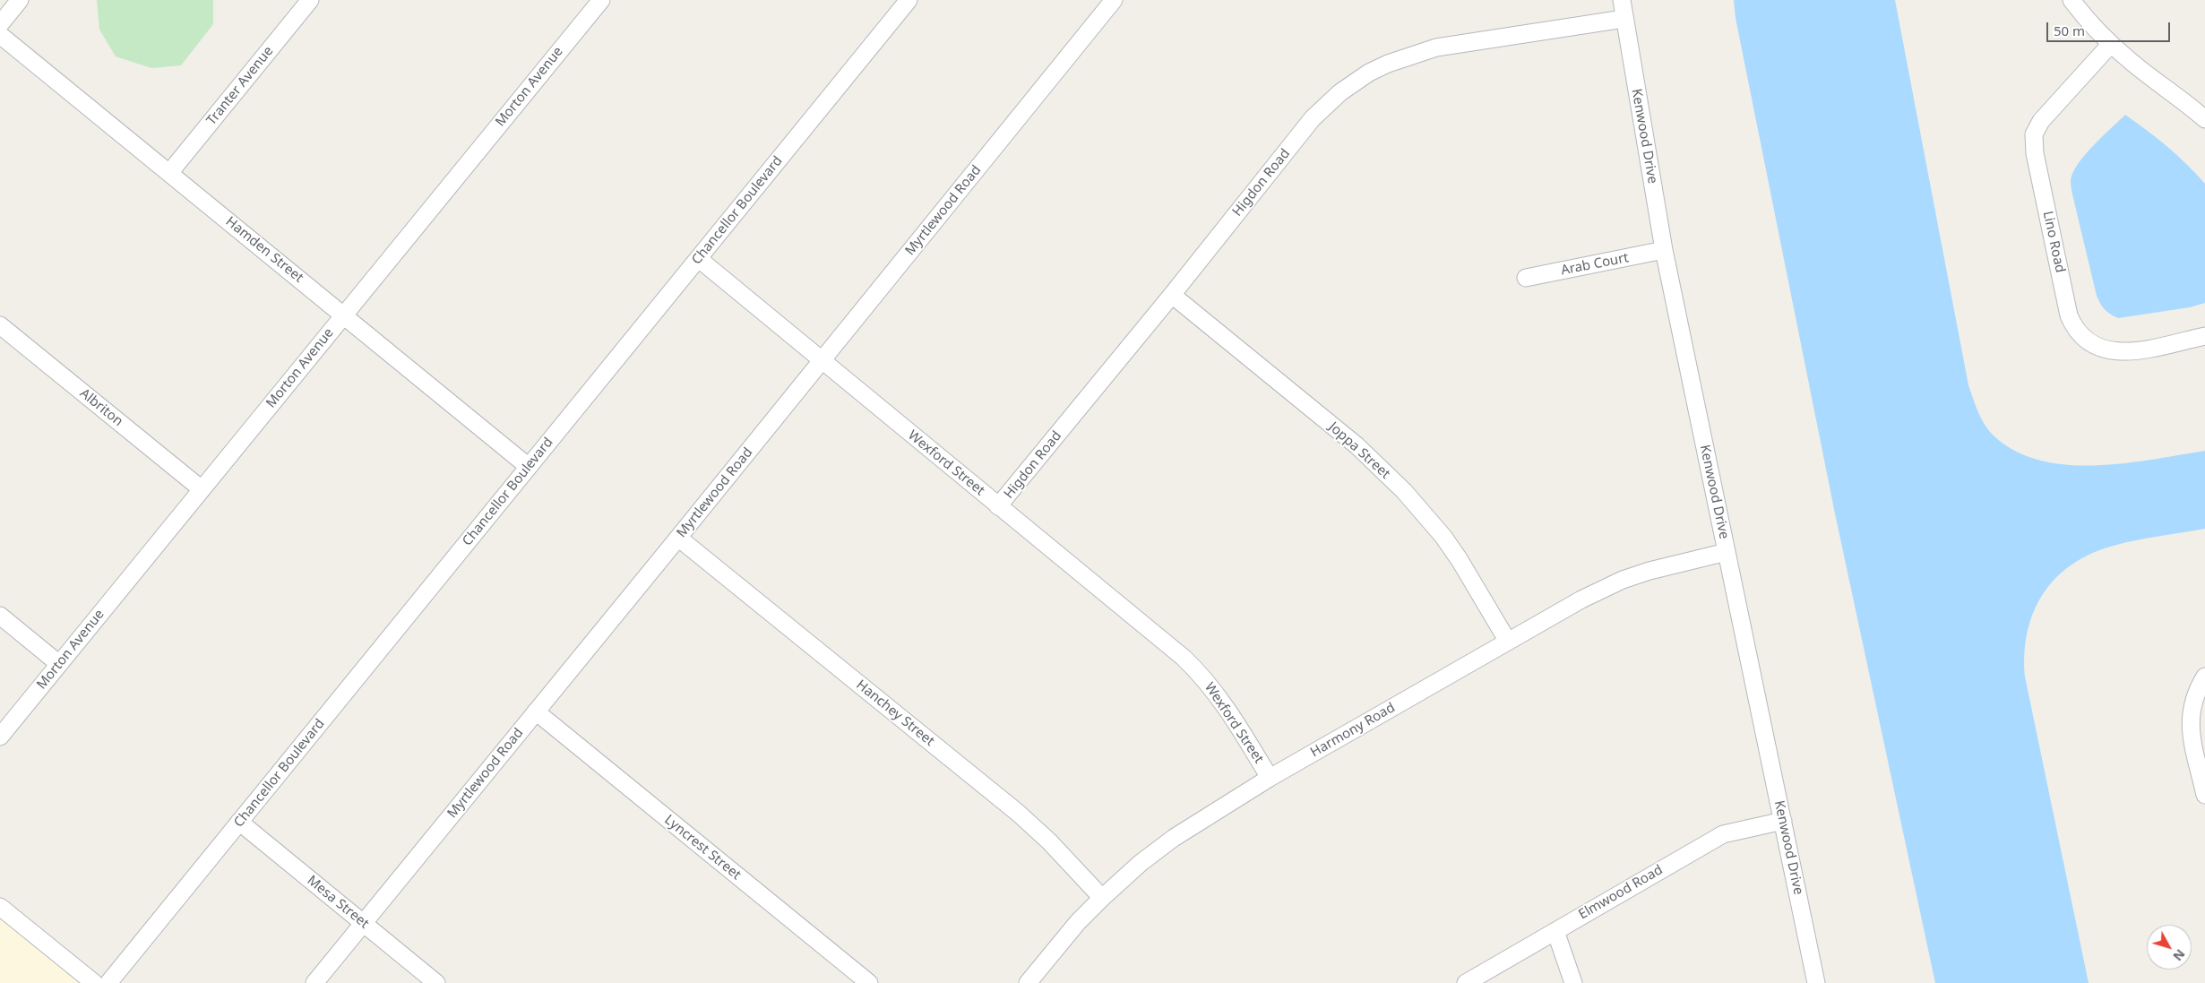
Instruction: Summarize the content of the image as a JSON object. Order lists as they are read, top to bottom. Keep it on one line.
{"streets":{"street":["Tranter Avenue","Morton Avenue","Kenwood Drive","Higdon Road","Chancellor Boulevard","Myrtlewood Road","Lino Road","Hamden Street","Arab Court","Albriton","Joppa Street","Wexford Street","Hanchey Street","Harmony Road","Lyncrest Street","Elmwood Road","Mesa Street"]},"crossings":[["Tranter Avenue","Hamden Street"],["Morton Avenue","Hamden Street"],["Morton Avenue","Albriton"],["Kenwood Drive","Higdon Road"],["Kenwood Drive","Arab Court"],["Kenwood Drive","Harmony Road"],["Kenwood Drive","Elmwood Road"],["Higdon Road","Joppa Street"],["Higdon Road","Wexford Street"],["Chancellor Boulevard","Hamden Street"],["Chancellor Boulevard","Wexford Street"],["Chancellor Boulevard","Mesa Street"],["Myrtlewood Road","Wexford Street"],["Myrtlewood Road","Hanchey Street"],["Myrtlewood Road","Lyncrest Street"],["Myrtlewood Road","Mesa Street"],["Joppa Street","Harmony Road"],["Wexford Street","Harmony Road"],["Hanchey Street","Harmony Road"]],"scale_bar":"50 m","north":"bottom right"}
